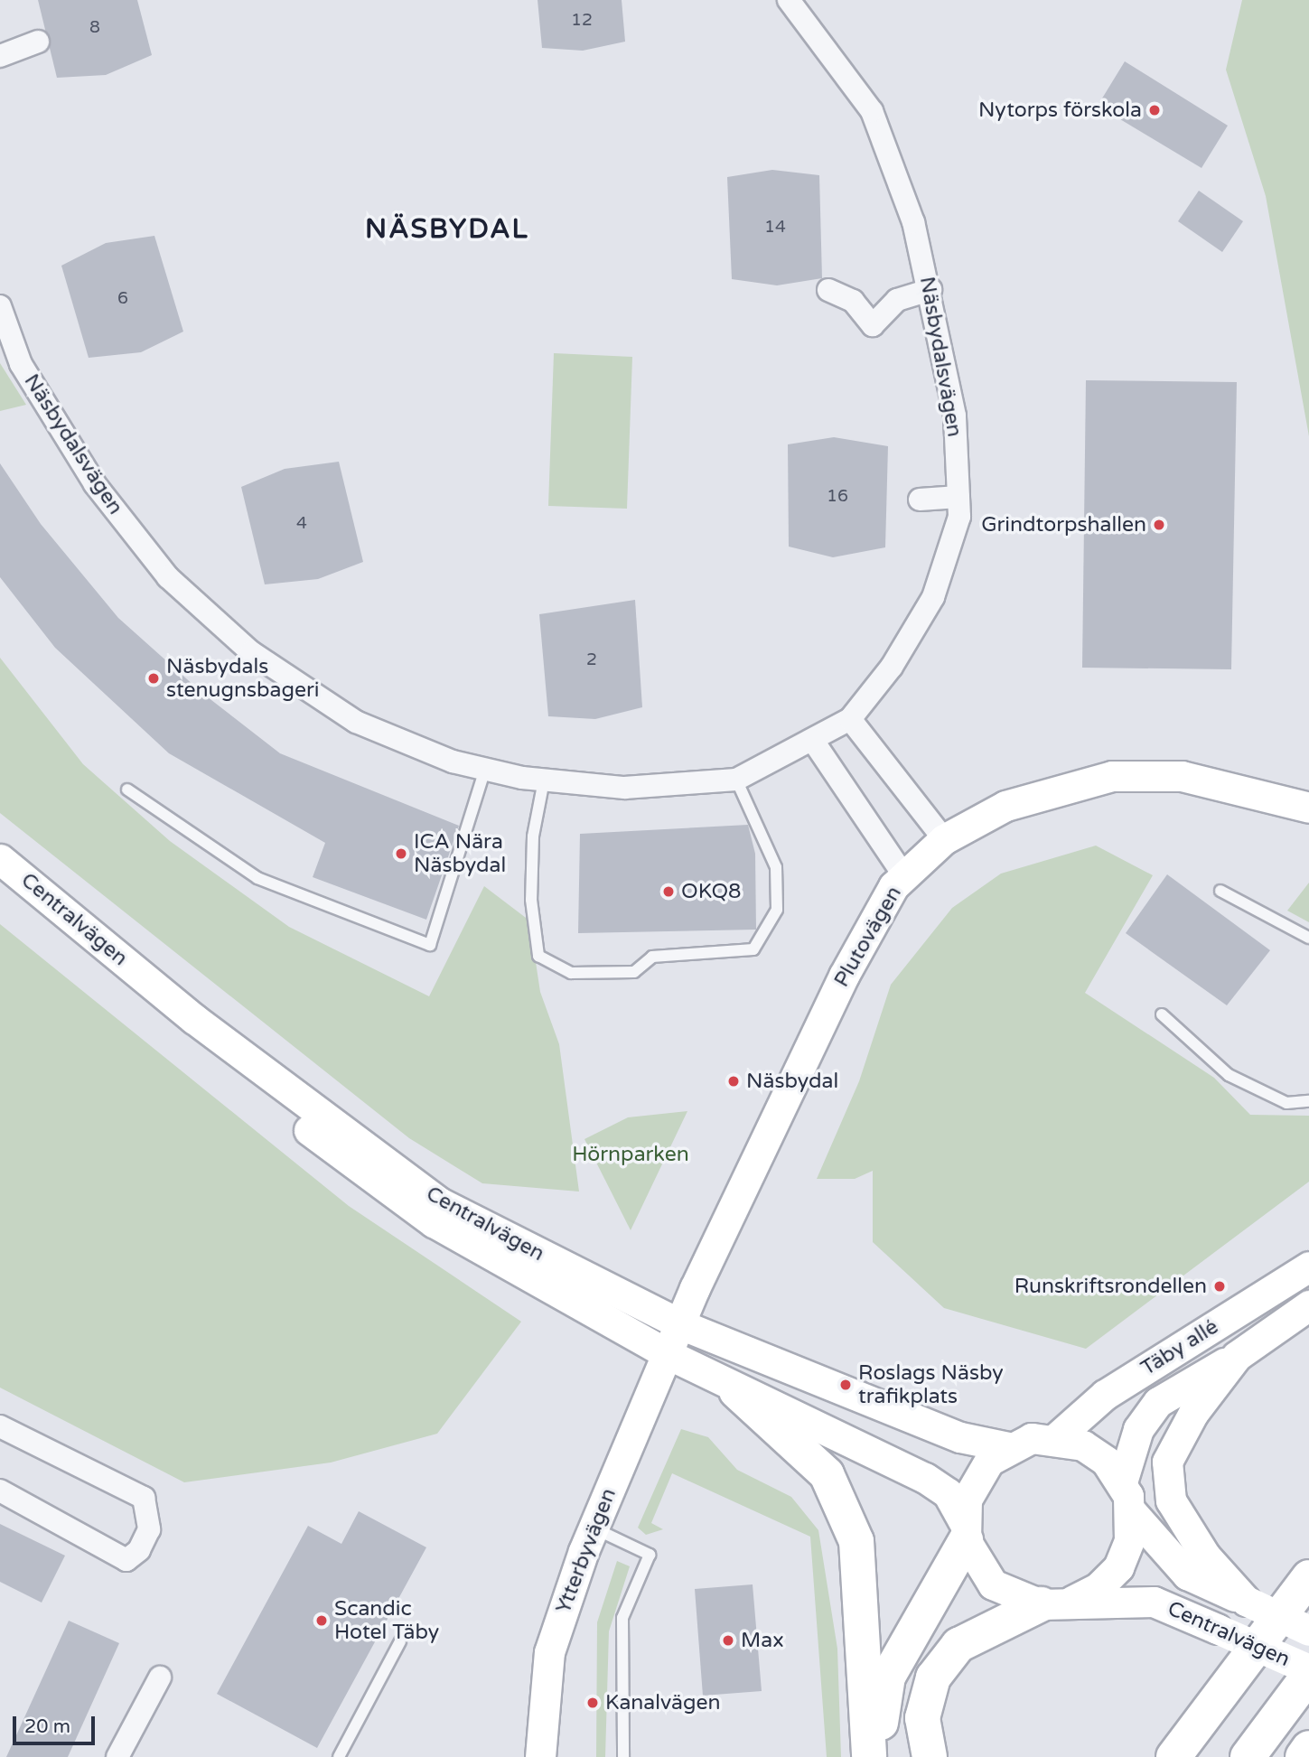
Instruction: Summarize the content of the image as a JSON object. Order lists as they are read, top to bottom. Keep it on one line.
{"streets":{"street":["Näsbydalsvägen","Centralvägen","Plutovägen","Täby allé","Ytterbyvägen"]},"crossings":[["Centralvägen","Plutovägen"],["Centralvägen","Täby allé"],["Centralvägen","Ytterbyvägen"],["Plutovägen","Ytterbyvägen"]],"districts":["NÄSBYDAL"],"parks":["Hörnparken"],"places":["Nytorps förskola","Grindtorpshallen","Näsbydals stenugnsbageri","ICA Nära Näsbydal","OKQ8","Näsbydal","Runskriftsrondellen","Roslags Näsby trafikplats","Scandic Hotel Täby","Max","Kanalvägen"],"house_numbers":["12","8","14","6","16","4","2"],"scale_bar":"20 m"}
